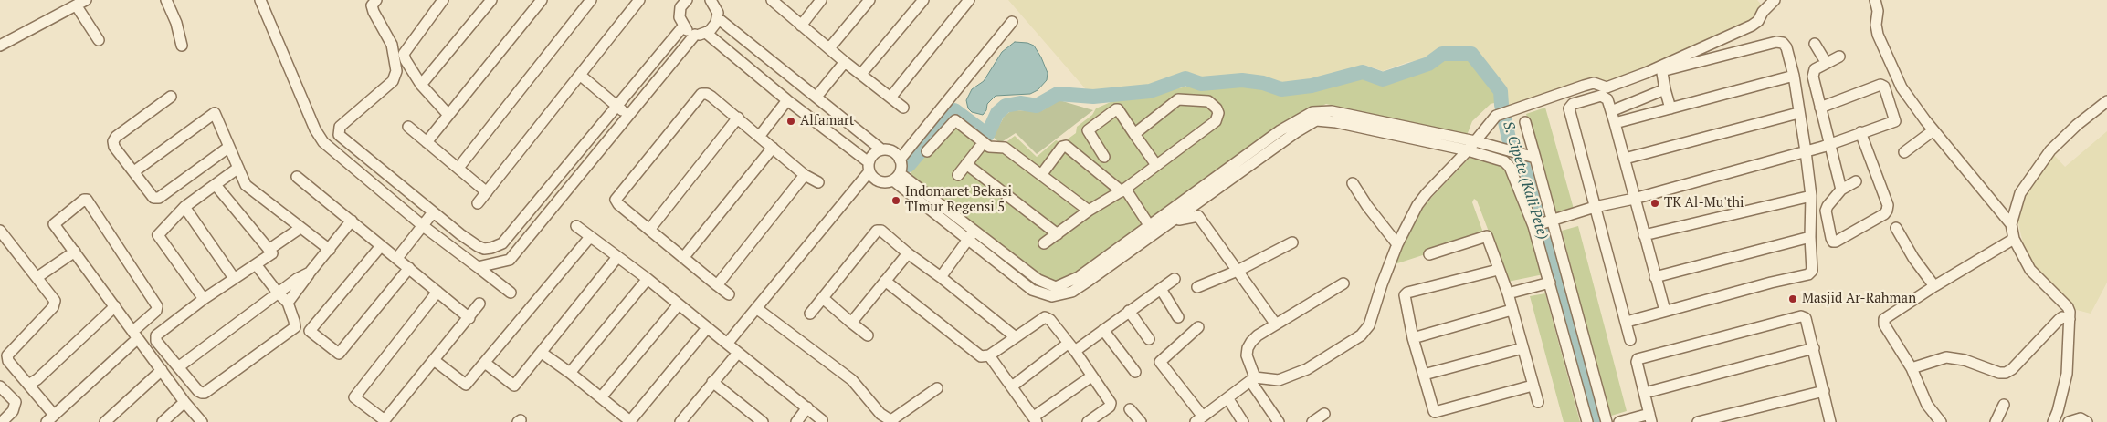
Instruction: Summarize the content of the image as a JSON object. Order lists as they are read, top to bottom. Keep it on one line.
{"water":["S. Cipete (Kali Pete)"],"places":["Alfamart","Indomaret Bekasi TImur Regensi 5","TK Al-Mu'thi","Masjid Ar-Rahman"]}
